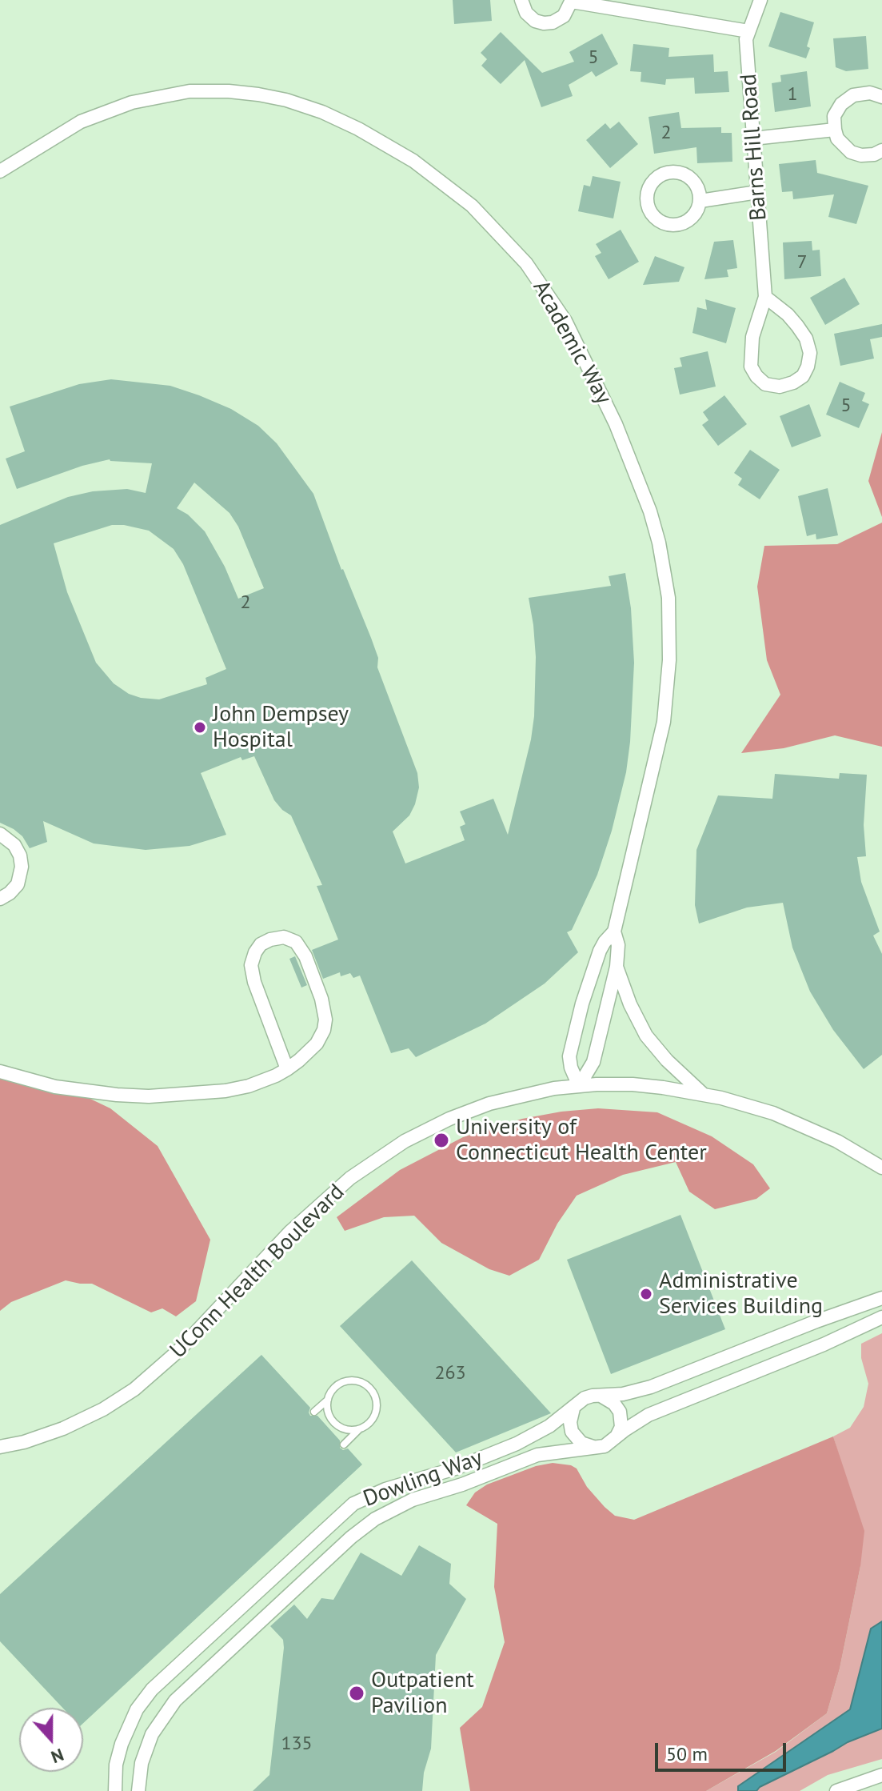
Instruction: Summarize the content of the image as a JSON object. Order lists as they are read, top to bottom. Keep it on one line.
{"streets":{"street":["Barns Hill Road","Academic Way","UConn Health Boulevard","Dowling Way"]},"crossings":[["Academic Way","UConn Health Boulevard"]],"places":["John Dempsey Hospital","University of Connecticut Health Center","Administrative Services Building","Outpatient Pavilion"],"house_numbers":["5","1","2","7","5","2","263","135"],"scale_bar":"50 m","north":"bottom"}
